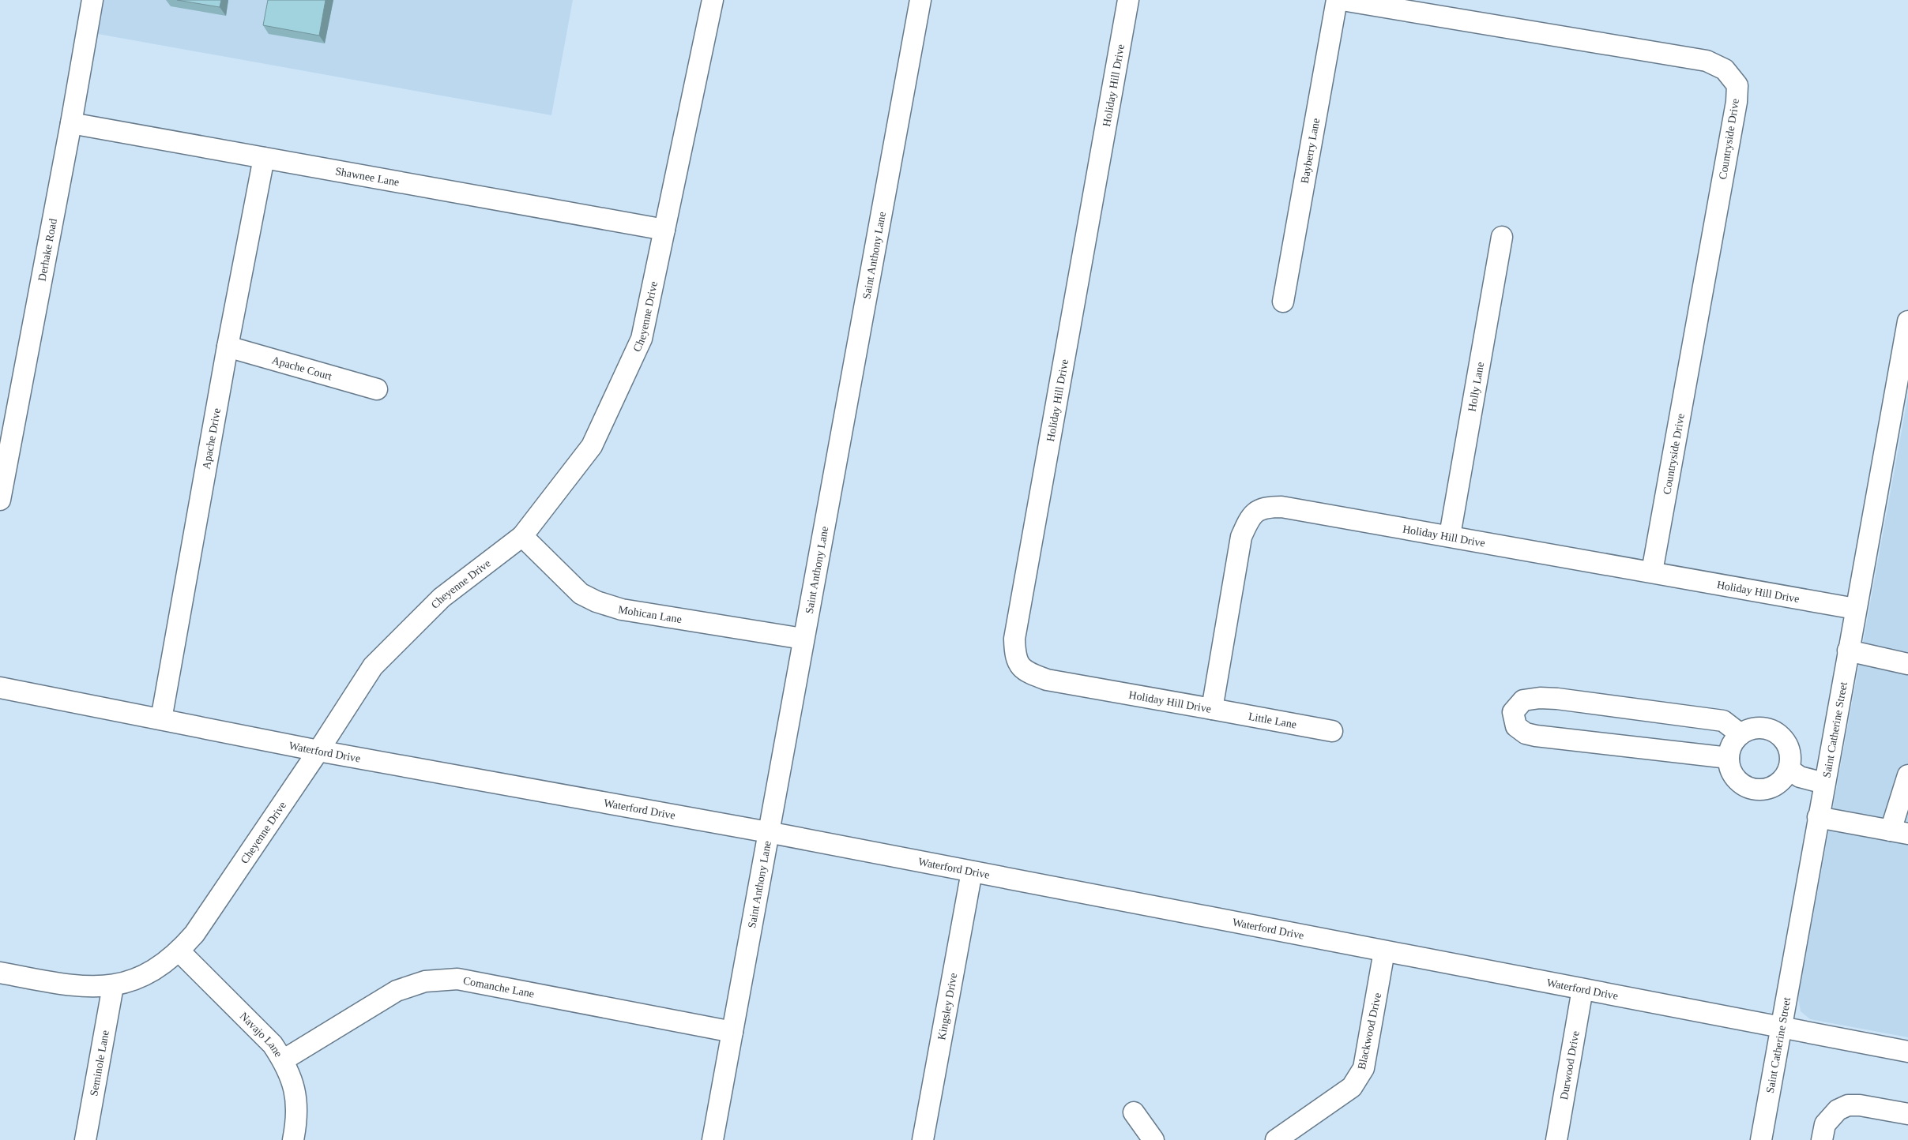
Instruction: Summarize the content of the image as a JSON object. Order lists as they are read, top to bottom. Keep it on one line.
{"streets":{"street":["Holiday Hill Drive","Countryside Drive","Bayberry Lane","Shawnee Lane","Derhake Road","Saint Anthony Lane","Cheyenne Drive","Apache Court","Holly Lane","Apache Drive","Mohican Lane","Little Lane","Saint Catherine Street","Waterford Drive","Comanche Lane","Kingsley Drive","Blackwood Drive","Navajo Lane","Seminole Lane","Durwood Drive"]},"crossings":[["Holiday Hill Drive","Countryside Drive"],["Holiday Hill Drive","Holly Lane"],["Holiday Hill Drive","Little Lane"],["Holiday Hill Drive","Saint Catherine Street"],["Shawnee Lane","Derhake Road"],["Shawnee Lane","Cheyenne Drive"],["Shawnee Lane","Apache Drive"],["Saint Anthony Lane","Mohican Lane"],["Saint Anthony Lane","Waterford Drive"],["Saint Anthony Lane","Comanche Lane"],["Cheyenne Drive","Mohican Lane"],["Cheyenne Drive","Waterford Drive"],["Cheyenne Drive","Navajo Lane"],["Cheyenne Drive","Seminole Lane"],["Apache Court","Apache Drive"],["Apache Drive","Waterford Drive"],["Saint Catherine Street","Waterford Drive"],["Waterford Drive","Kingsley Drive"],["Waterford Drive","Blackwood Drive"],["Waterford Drive","Durwood Drive"],["Comanche Lane","Navajo Lane"]]}
